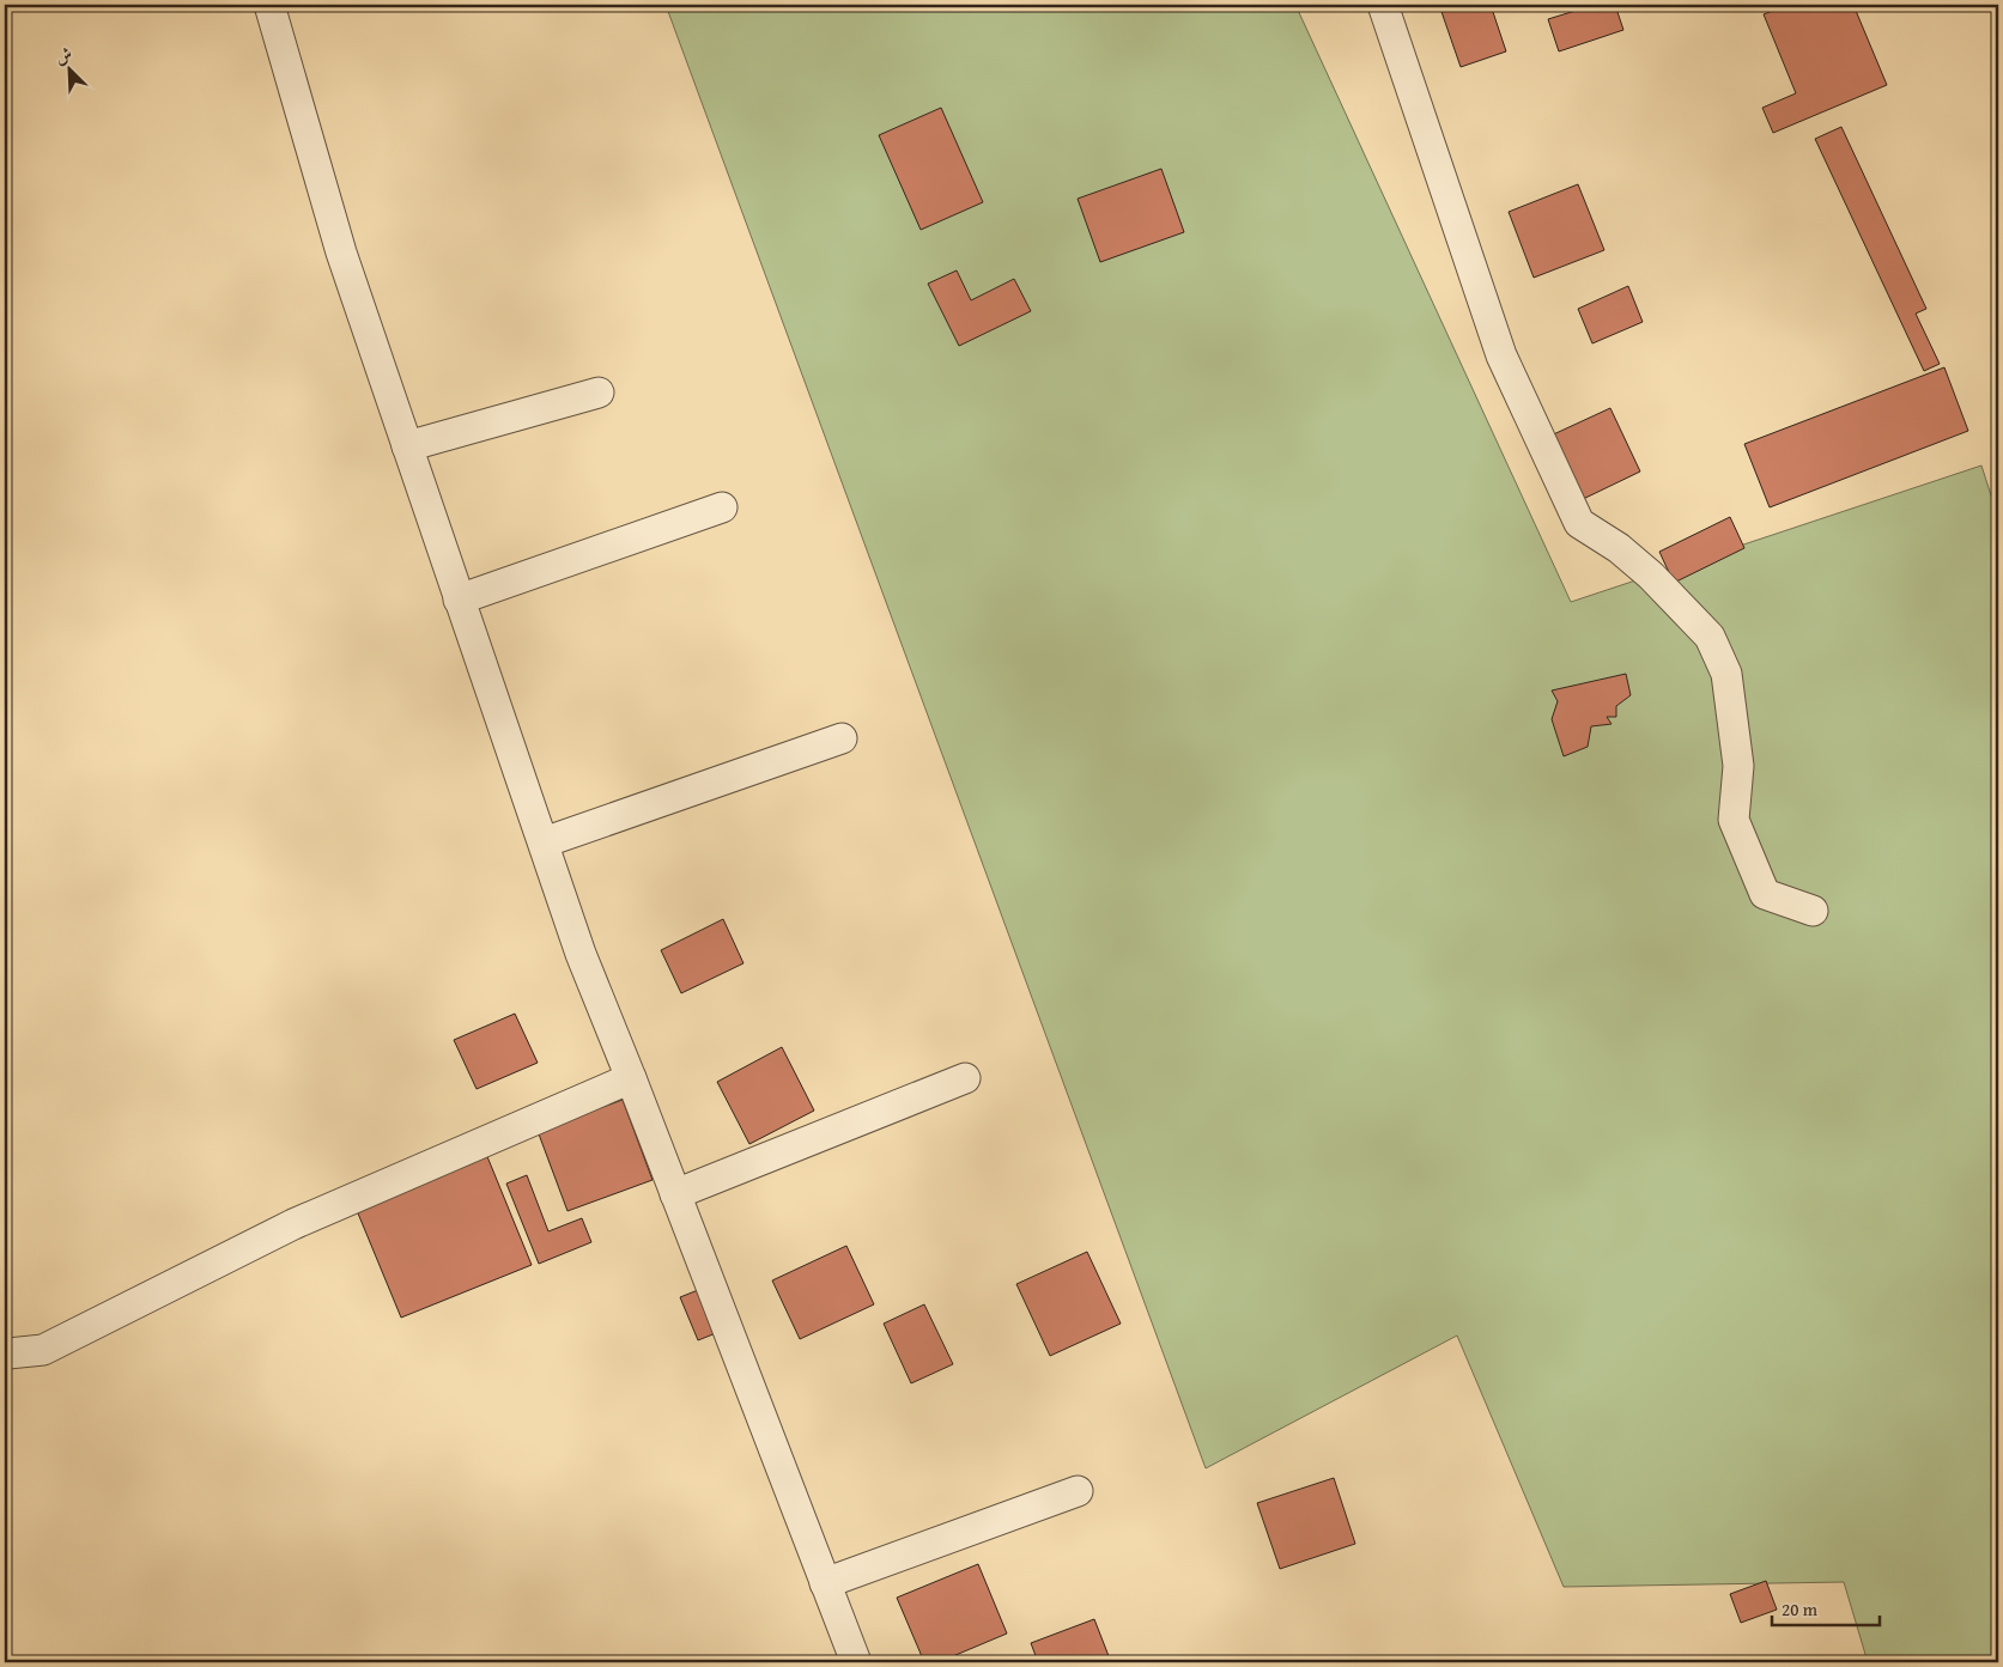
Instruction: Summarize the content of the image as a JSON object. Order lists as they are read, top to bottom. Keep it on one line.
{"scale_bar":"20 m","north":"top left"}
